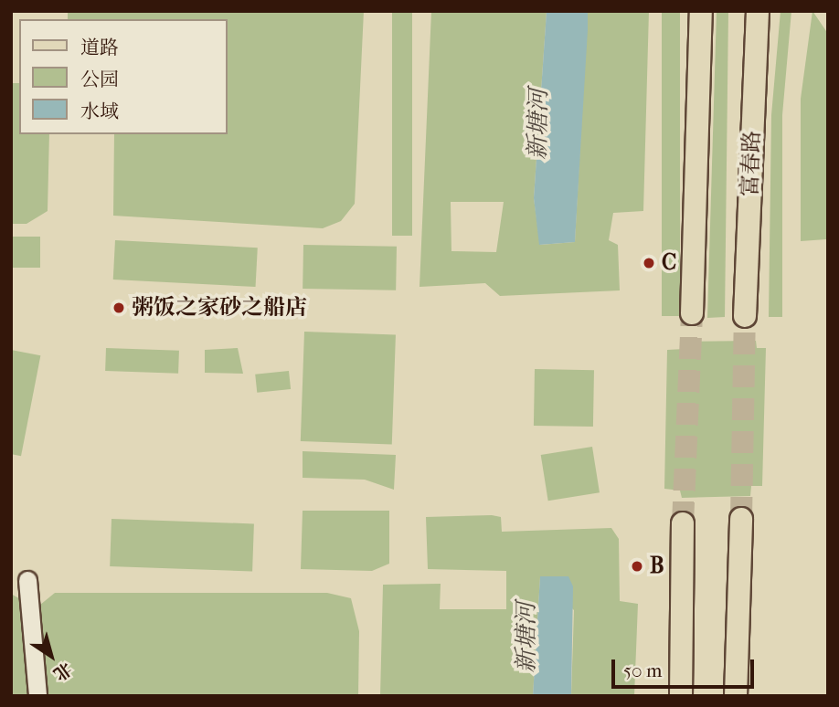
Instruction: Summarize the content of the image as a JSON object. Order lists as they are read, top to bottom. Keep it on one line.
{"streets":{"main road":["富春路"]},"water":["新塘河"],"places":["C","粥饭之家砂之船店","B"],"legend":["道路","公园","水域"],"scale_bar":"50 m","north":"bottom right"}
